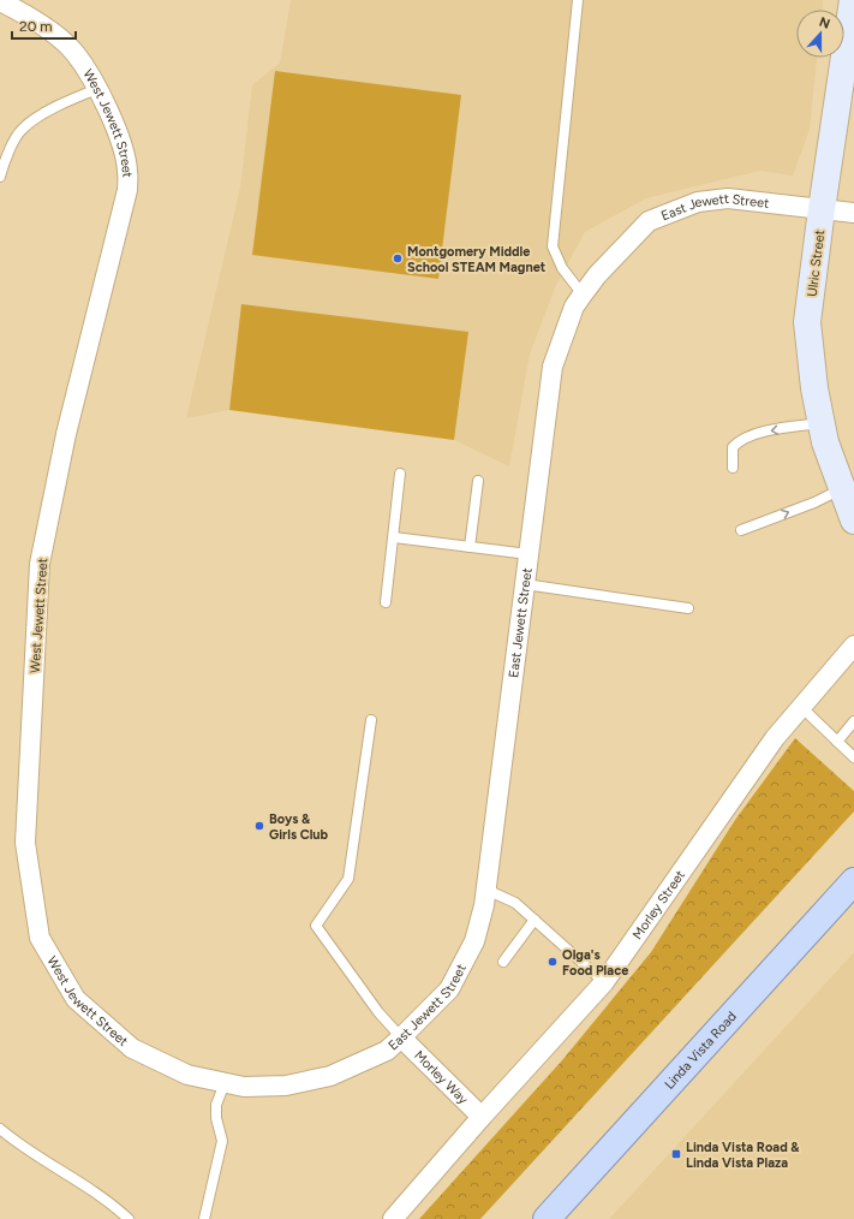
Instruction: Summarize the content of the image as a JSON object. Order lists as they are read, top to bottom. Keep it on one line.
{"streets":{"main road":["Ulric Street","Linda Vista Road"],"street":["West Jewett Street","East Jewett Street","Morley Street","Morley Way"]},"crossings":[["West Jewett Street","East Jewett Street"],["East Jewett Street","Ulric Street"],["East Jewett Street","Morley Way"],["Morley Street","Morley Way"]],"places":{"other":["Montgomery Middle School STEAM Magnet","Boys & Girls Club","Olga's Food Place"],"transit":["Linda Vista Road & Linda Vista Plaza"]},"scale_bar":"20 m","north":"top"}
